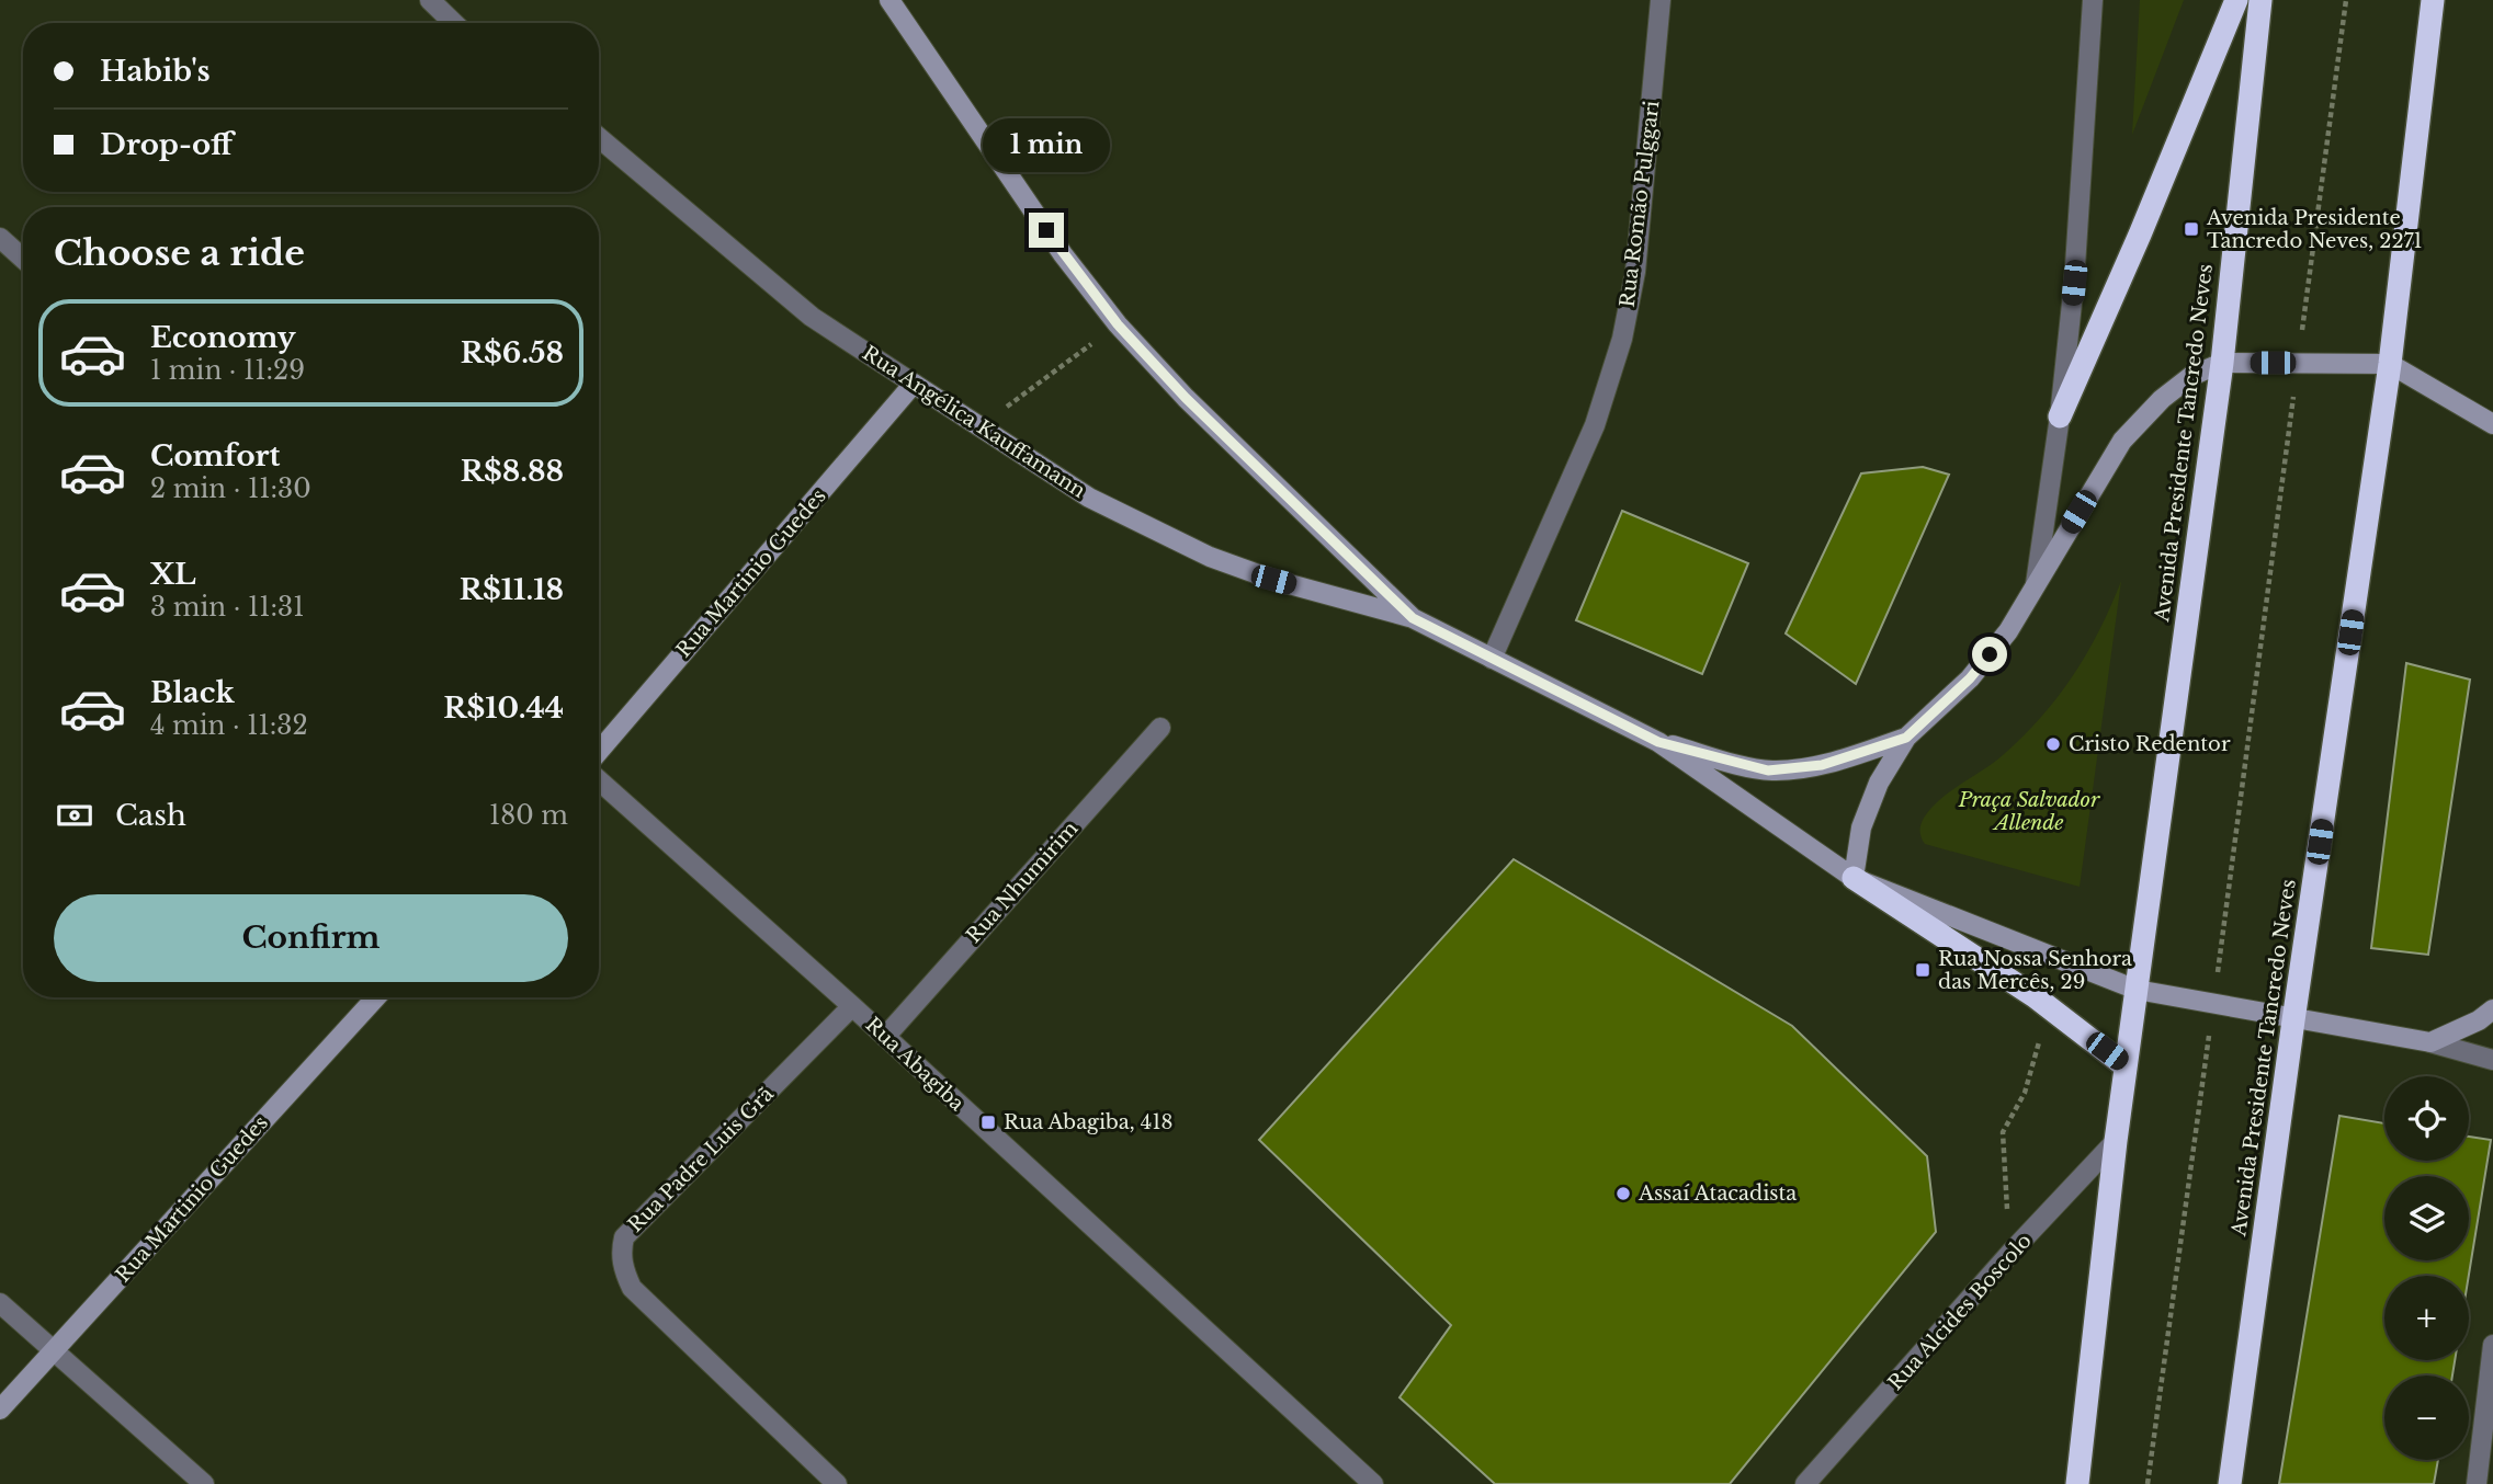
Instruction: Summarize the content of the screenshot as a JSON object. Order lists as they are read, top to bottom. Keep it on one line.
{"streets":{"highway":["Avenida Presidente Tancredo Neves"],"main road":["Rua Angélica Kauffamann","Rua Martinio Guedes"],"street":["Rua Romão Pulggari","Rua Nhumirim","Rua Abagiba","Rua Padre Luis Grã","Rua Alcides Boscolo"]},"crossings":[["Rua Angélica Kauffamann","Rua Martinio Guedes"],["Avenida Presidente Tancredo Neves","Rua Alcides Boscolo"],["Rua Nhumirim","Rua Abagiba"],["Rua Abagiba","Rua Padre Luis Grã"]],"parks":["Praça Salvador Allende"],"places":{"transit":["Avenida Presidente Tancredo Neves, 2271","Rua Nossa Senhora das Mercês, 29","Rua Abagiba, 418"],"other":["Cristo Redentor","Assaí Atacadista"]},"page":{"banner":["Habib's","Drop-off"],"bubble":"1 min","heading":"Choose a ride","list":[{"name":"Economy","note":"1 min · 11:29","value":"R$6.58"},{"name":"Comfort","note":"2 min · 11:30","value":"R$8.88"},{"name":"XL","note":"3 min · 11:31","value":"R$11.18"},{"name":"Black","note":"4 min · 11:32","value":"R$10.44"}],"pay":["Cash","180 m"],"buttons":"Confirm","map_buttons":["+","−"]}}
